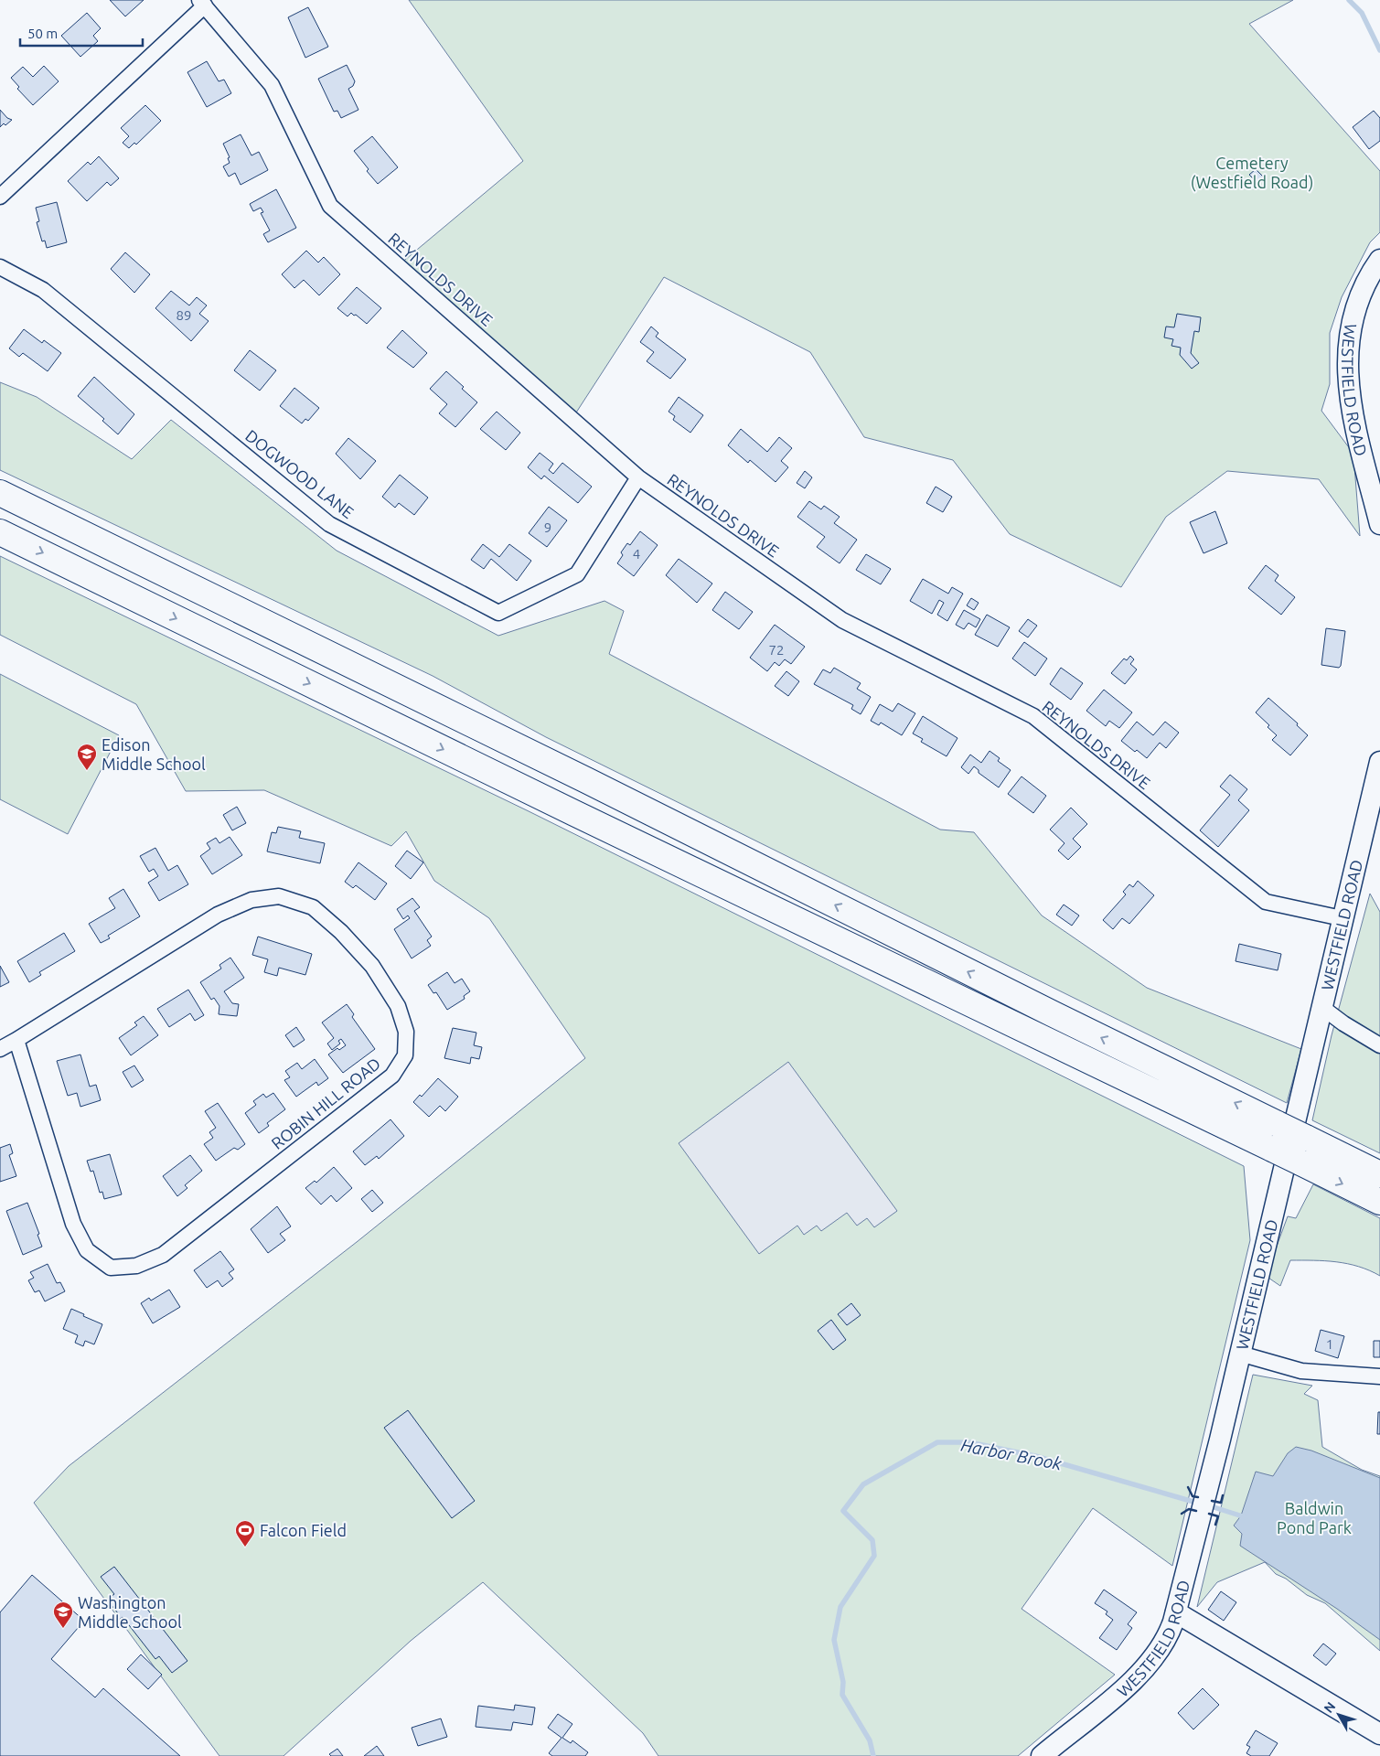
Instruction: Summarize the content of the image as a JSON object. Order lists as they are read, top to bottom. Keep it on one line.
{"streets":{"street":["REYNOLDS DRIVE","WESTFIELD ROAD","DOGWOOD LANE","ROBIN HILL ROAD"]},"crossings":[["REYNOLDS DRIVE","WESTFIELD ROAD"],["REYNOLDS DRIVE","DOGWOOD LANE"]],"water":["Harbor Brook"],"parks":["Cemetery (Westfield Road)","Baldwin Pond Park"],"places":{"school or university":["Edison Middle School","Washington Middle School"],"sports":["Falcon Field"]},"house_numbers":["89","9","4","72","1"],"scale_bar":"50 m","north":"top left"}
